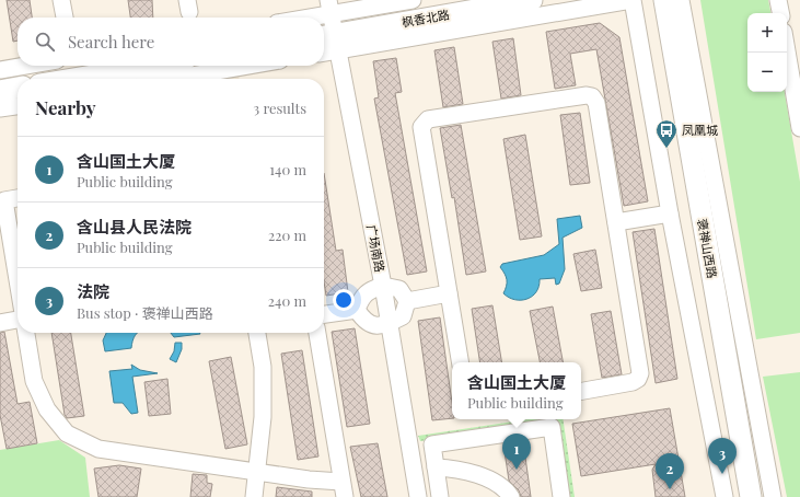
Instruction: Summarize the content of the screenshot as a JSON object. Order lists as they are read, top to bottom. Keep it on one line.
{"streets":{"main road":["枫香北路","褒禅山西路"],"street":["广场南路"]},"crossings":[["枫香北路","广场南路"]],"places":{"bus stop":["凤凰城"]},"page":{"map_buttons":["+","−"],"search":"Search here","heading":["Nearby","3 results"],"list":[{"mark":"1","name":"含山国土大厦","note":"Public building","value":"140 m"},{"mark":"2","name":"含山县人民法院","note":"Public building","value":"220 m"},{"mark":"3","name":"法院","note":"Bus stop · 褒禅山西路","value":"240 m"}],"popup":["含山国土大厦","Public building"],"pins":["1","3","2"]}}
